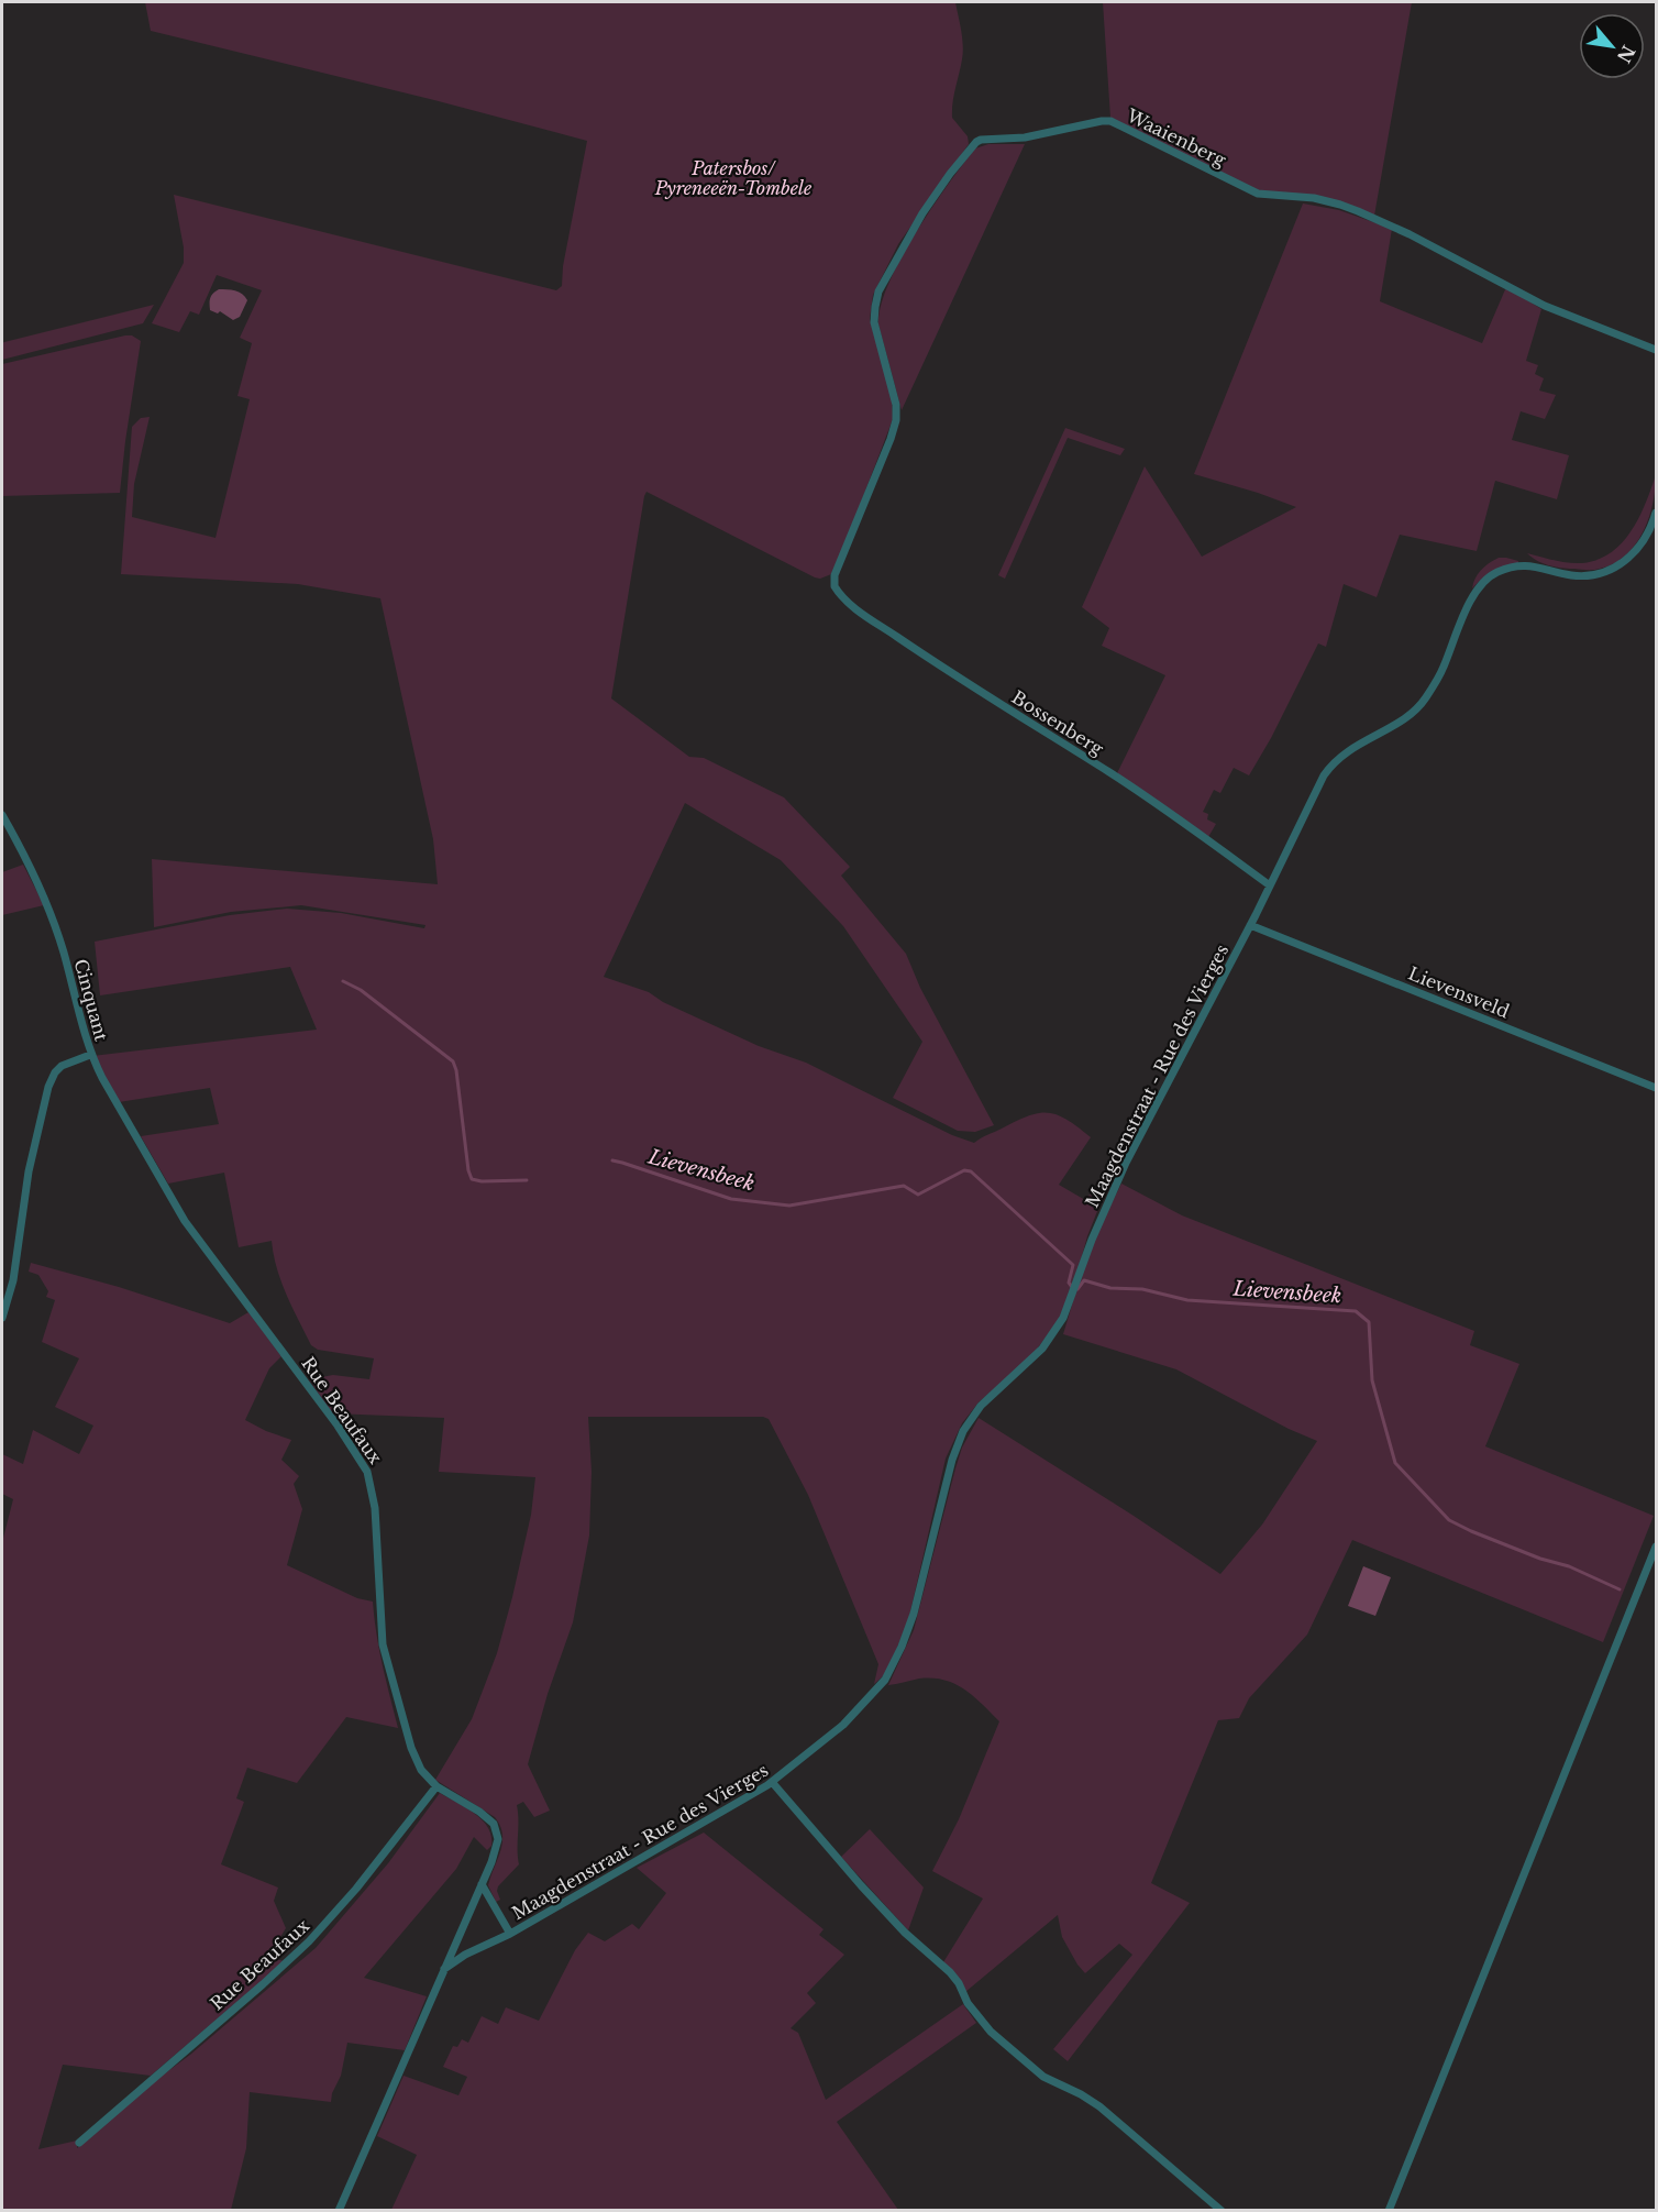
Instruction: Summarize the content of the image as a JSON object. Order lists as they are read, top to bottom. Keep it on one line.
{"streets":{"street":["Waaienberg","Bossenberg","Lievensveld","Cinquant","Maagdenstraat - Rue des Vierges","Rue Beaufaux"]},"crossings":[["Waaienberg","Bossenberg"],["Bossenberg","Maagdenstraat - Rue des Vierges"],["Lievensveld","Maagdenstraat - Rue des Vierges"],["Cinquant","Rue Beaufaux"]],"water":["Lievensbeek"],"parks":["Patersbos/ Pyreneeën-Tombele"],"north":"bottom right"}
